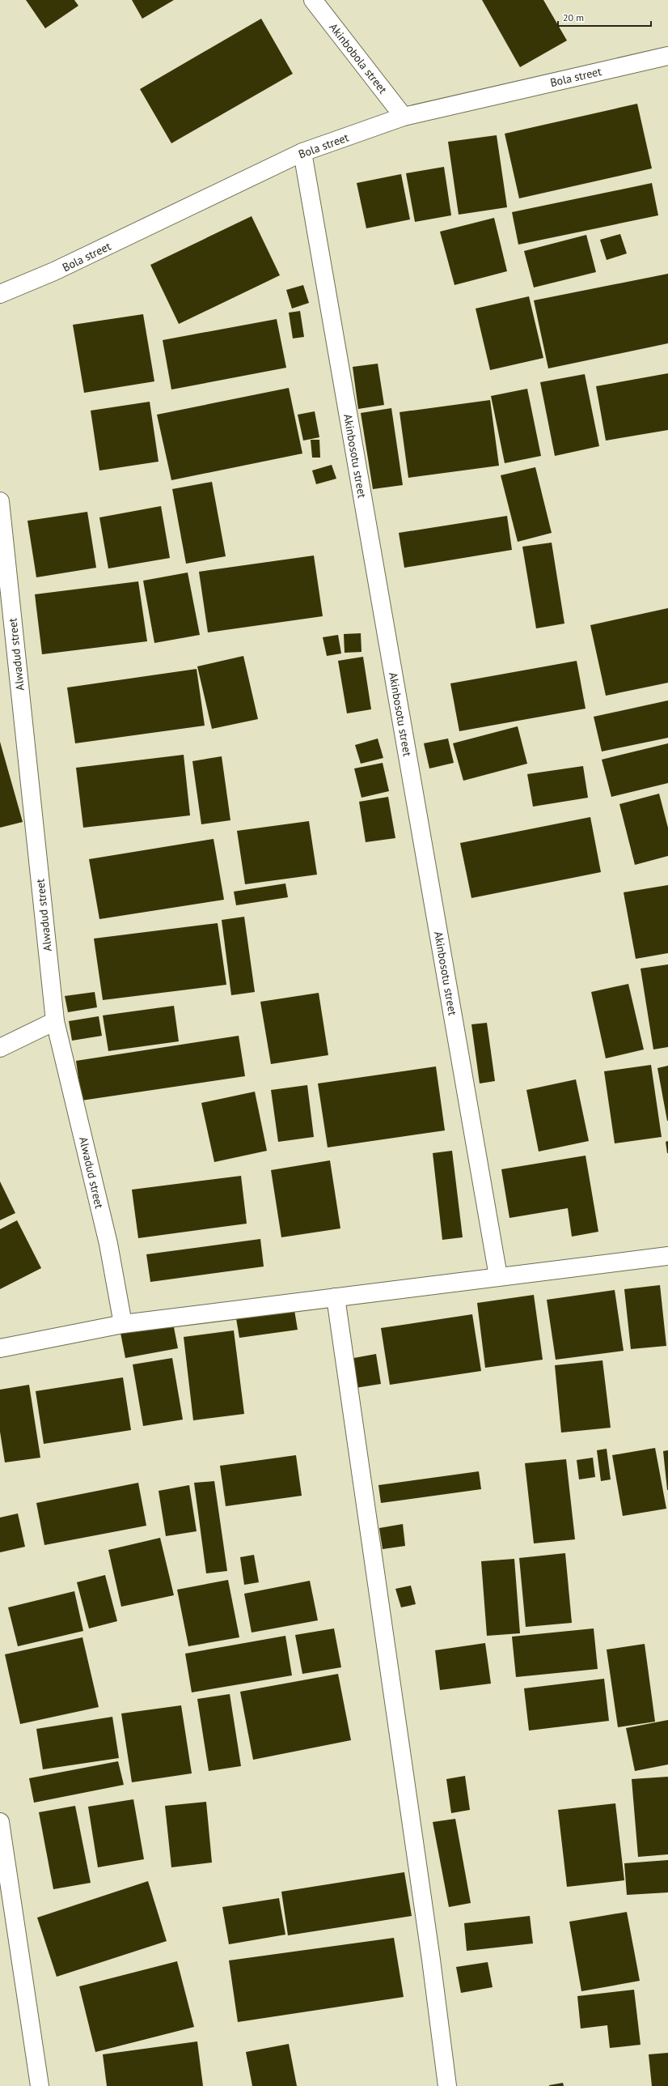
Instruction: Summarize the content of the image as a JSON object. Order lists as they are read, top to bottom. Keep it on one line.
{"streets":{"street":["Akinbobola street","Bola street","Akinbosotu street","Alwadud street"]},"crossings":[["Akinbobola street","Bola street"],["Bola street","Akinbosotu street"]],"scale_bar":"20 m"}
